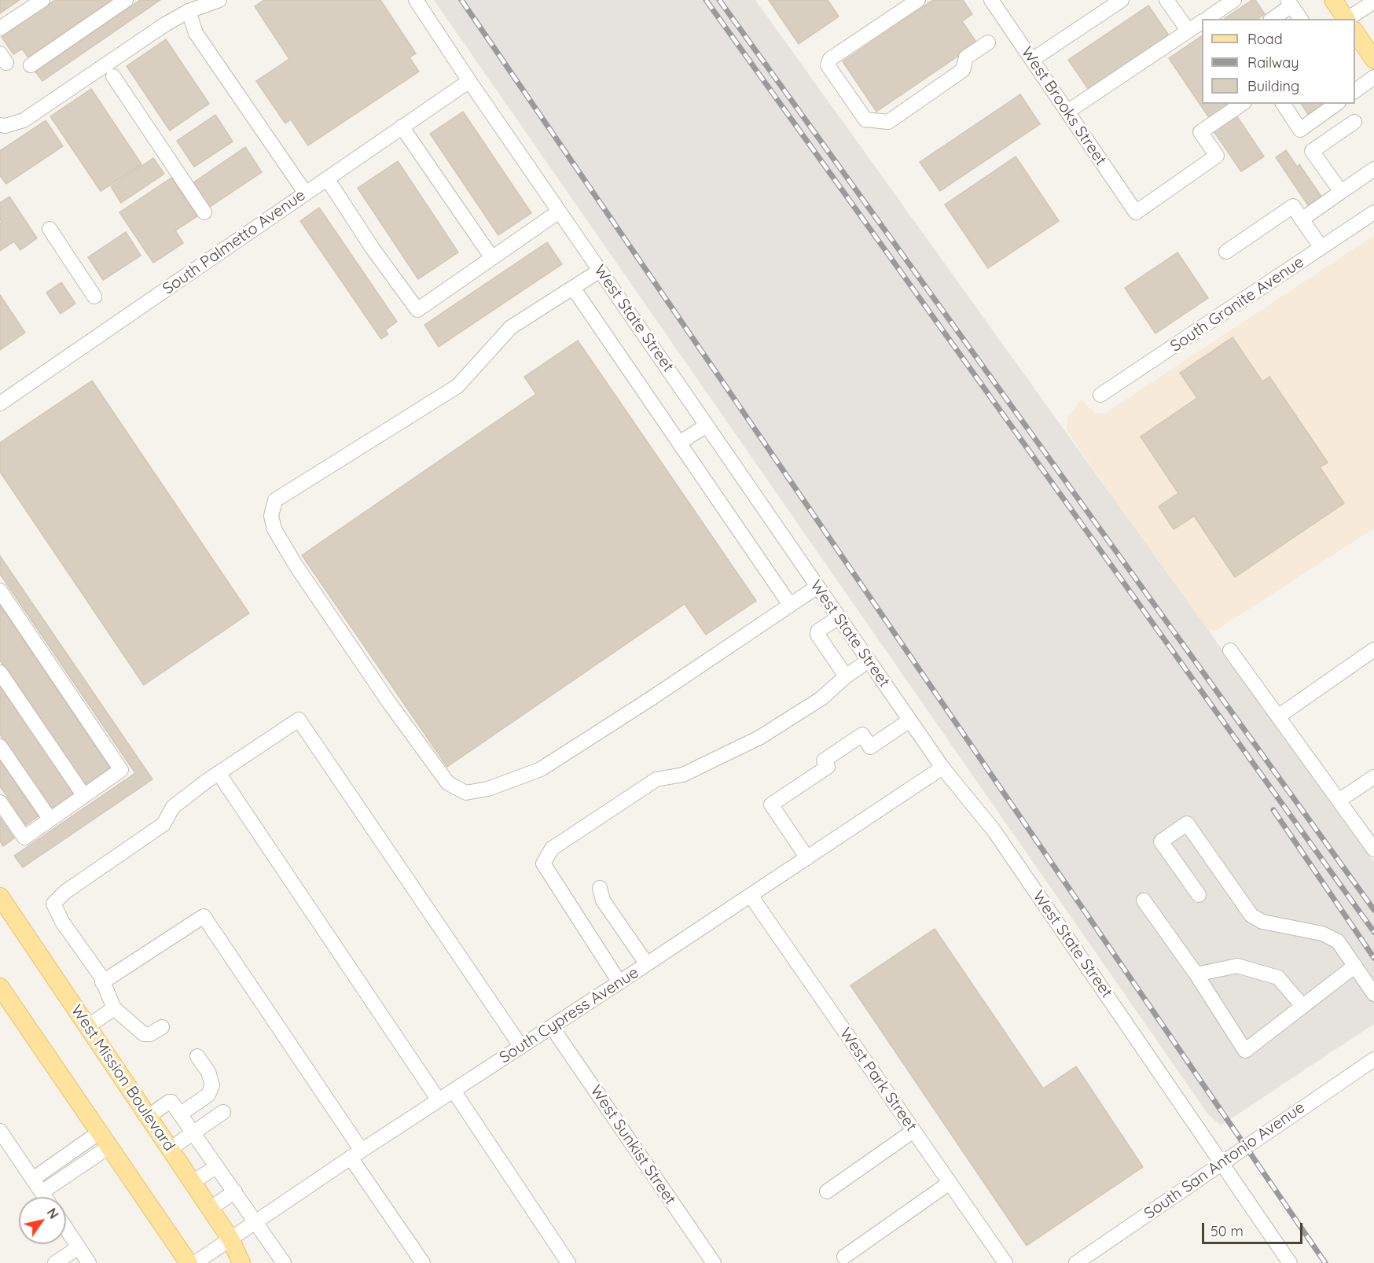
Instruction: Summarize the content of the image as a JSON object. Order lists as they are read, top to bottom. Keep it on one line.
{"streets":{"main road":["West Mission Boulevard"],"street":["West Brooks Street","South Palmetto Avenue","South Granite Avenue","West State Street","South Cypress Avenue","West Park Street","West Sunkist Street","South San Antonio Avenue"]},"crossings":[["South Palmetto Avenue","West State Street"],["West State Street","South Cypress Avenue"],["West State Street","South San Antonio Avenue"],["South Cypress Avenue","West Mission Boulevard"],["South Cypress Avenue","West Park Street"],["South Cypress Avenue","West Sunkist Street"]],"legend":["Road","Railway","Building"],"scale_bar":"50 m","north":"top right"}
